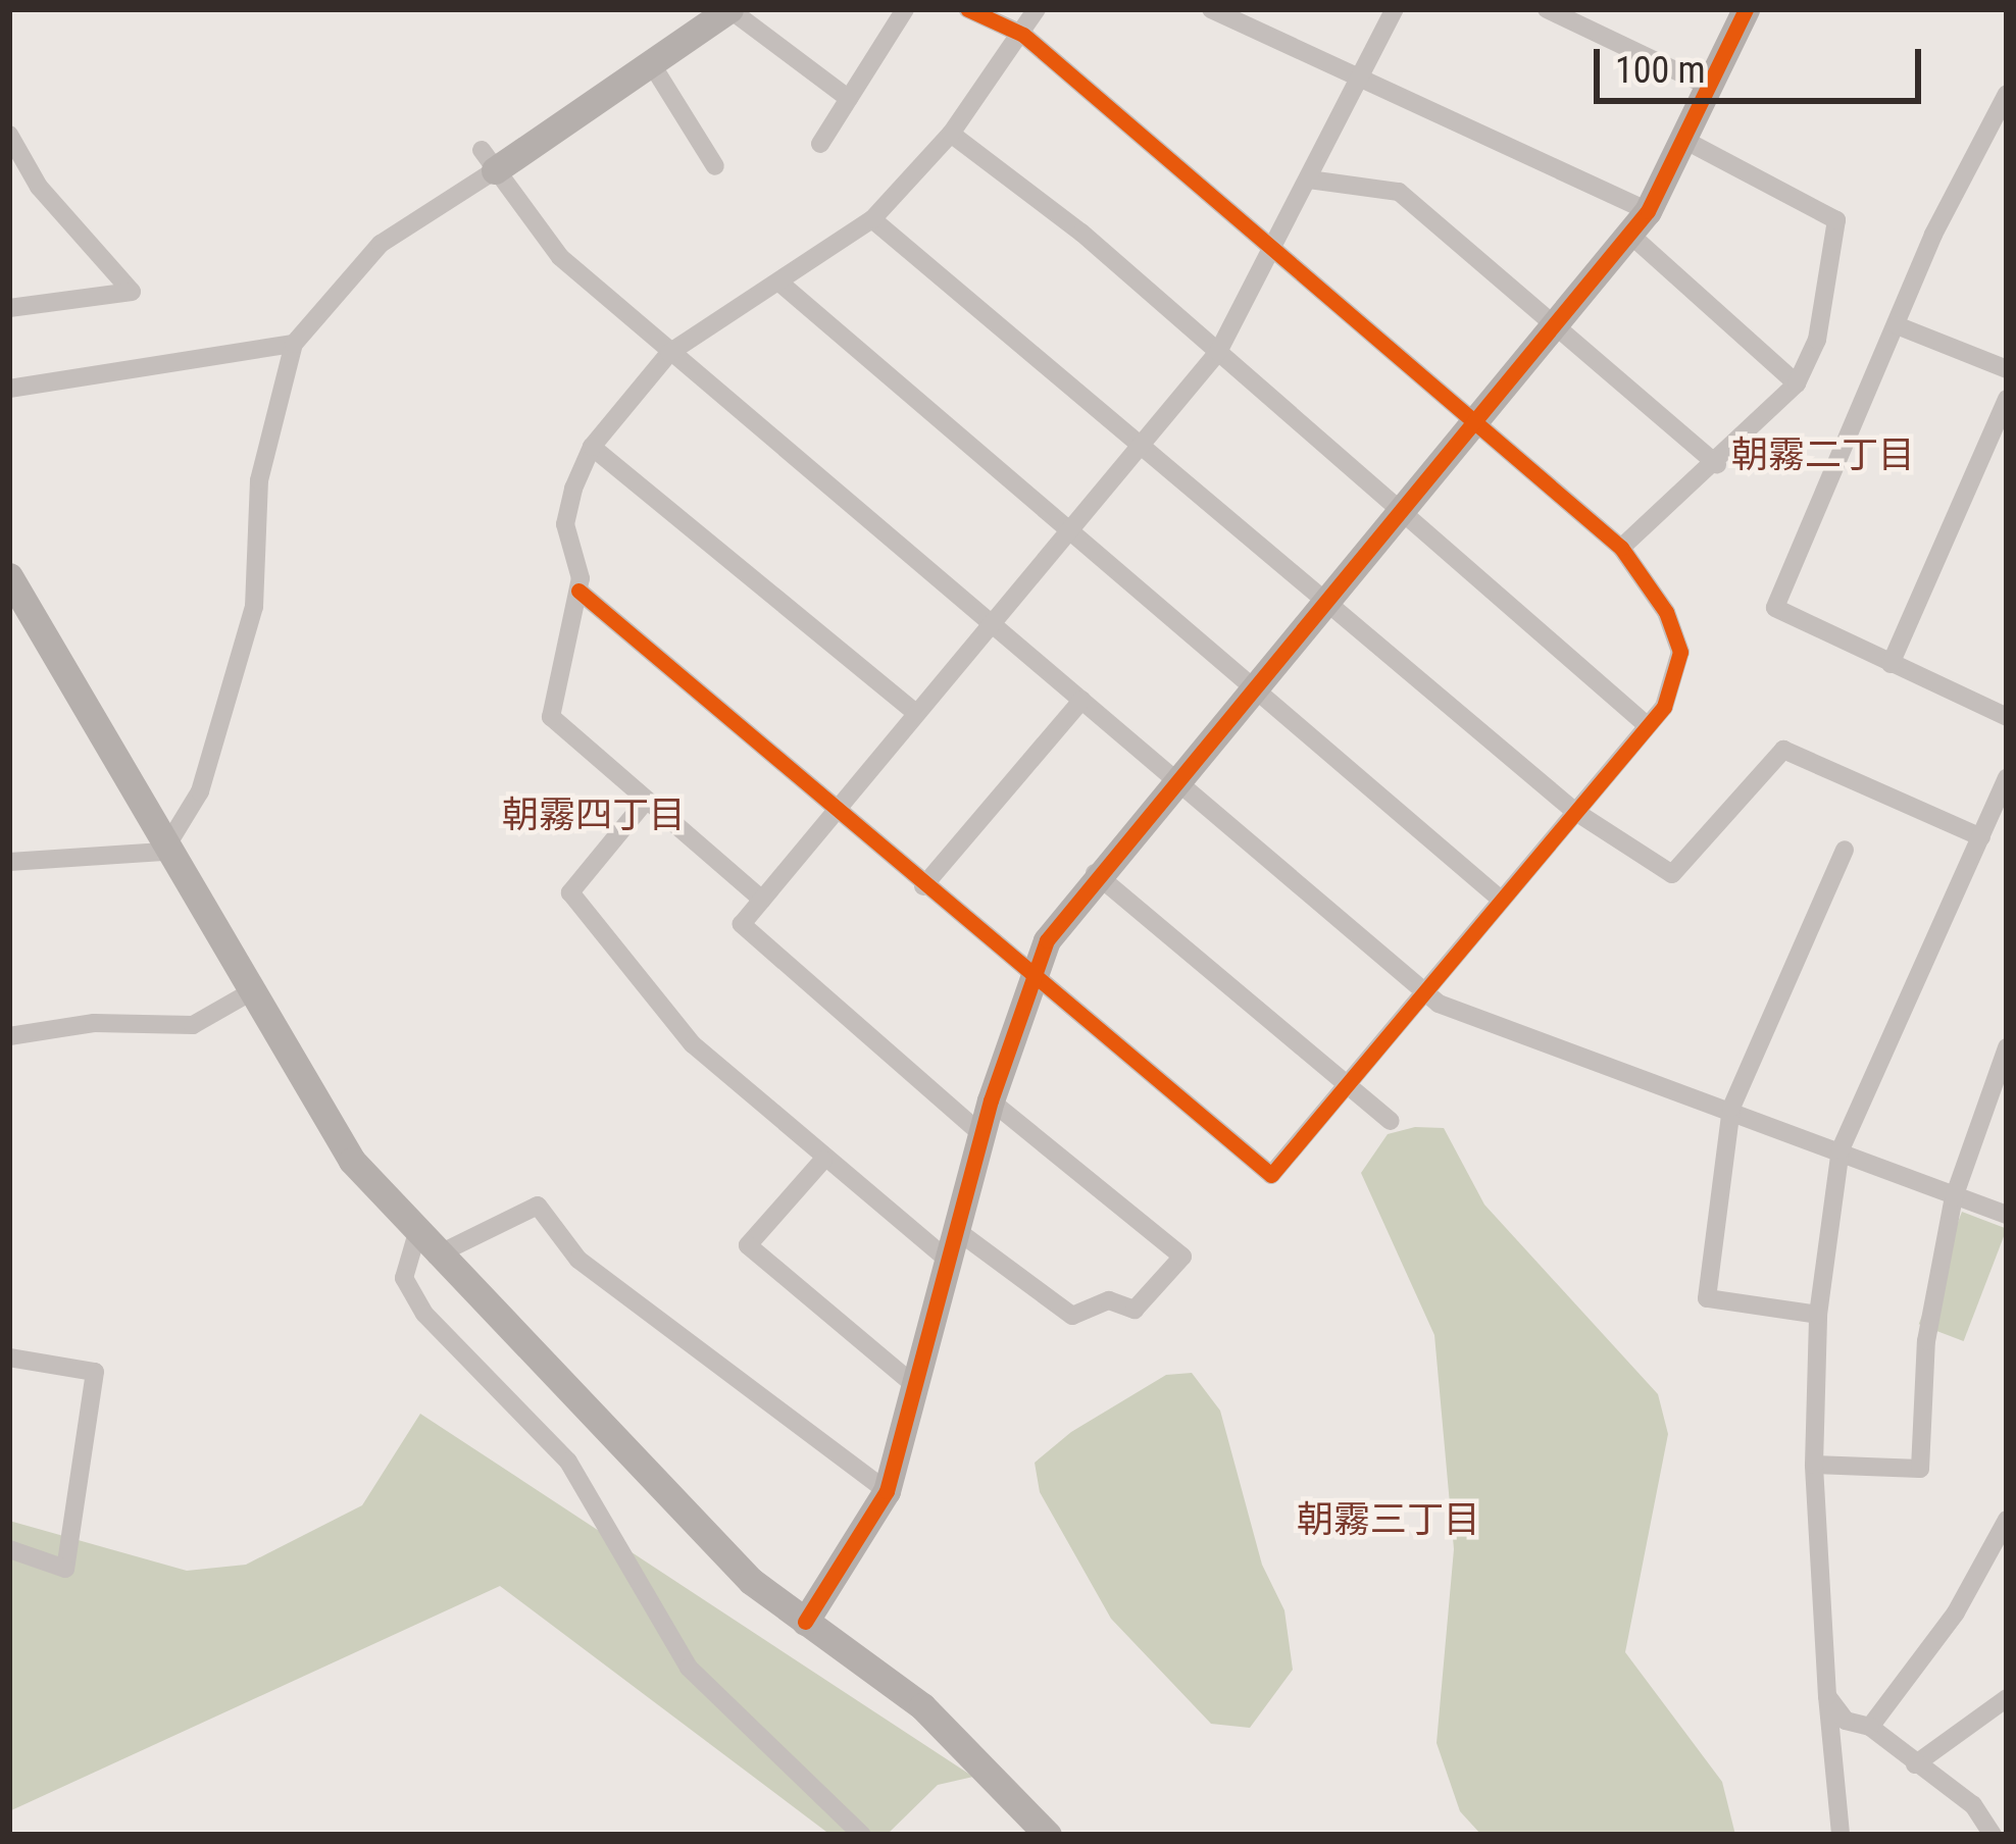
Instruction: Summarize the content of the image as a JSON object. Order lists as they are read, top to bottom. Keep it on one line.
{"districts":["朝霧二丁目","朝霧四丁目","朝霧三丁目"],"scale_bar":"100 m"}
